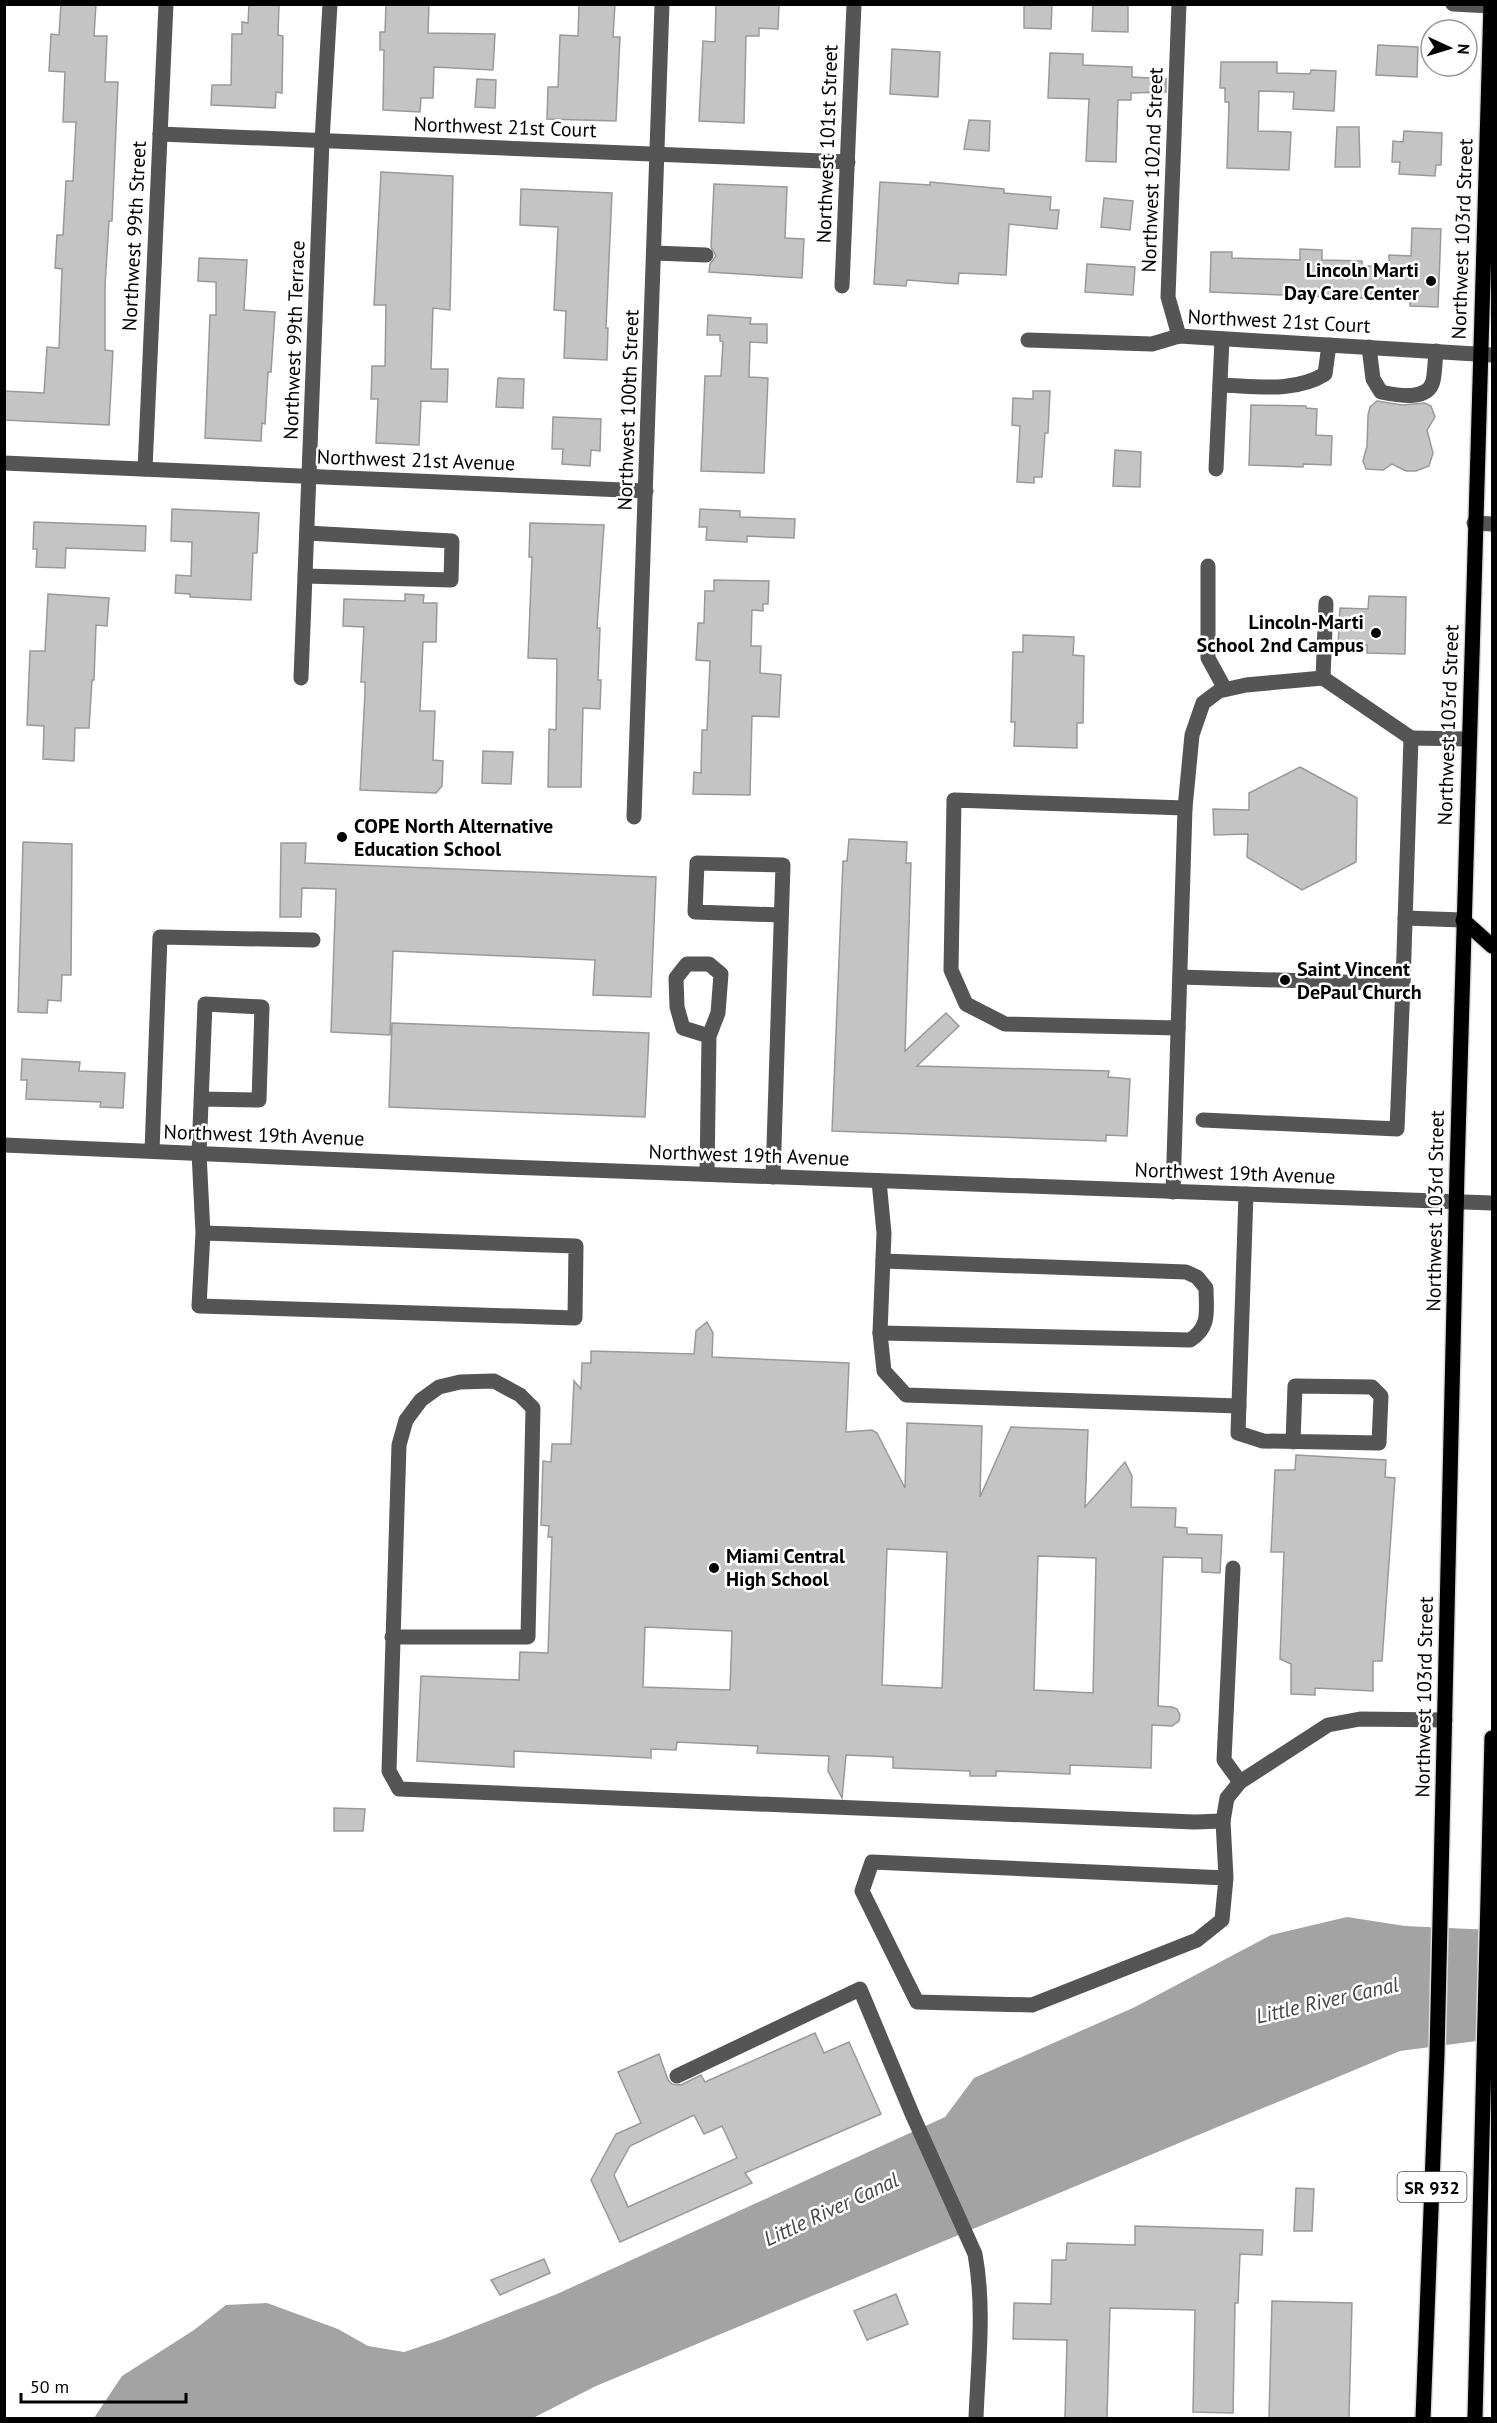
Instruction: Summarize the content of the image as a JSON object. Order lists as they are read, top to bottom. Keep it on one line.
{"streets":{"main road":["Northwest 103rd Street","SR 932"],"street":["Northwest 21st Court","Northwest 101st Street","Northwest 102nd Street","Northwest 99th Street","Northwest 99th Terrace","Northwest 100th Street","Northwest 21st Avenue","Northwest 19th Avenue"]},"crossings":[["Northwest 21st Court","Northwest 101st Street"],["Northwest 21st Court","Northwest 102nd Street"],["Northwest 21st Court","Northwest 99th Street"],["Northwest 21st Court","Northwest 103rd Street"],["Northwest 21st Court","Northwest 99th Terrace"],["Northwest 21st Court","Northwest 100th Street"],["Northwest 99th Street","Northwest 21st Avenue"],["Northwest 103rd Street","Northwest 19th Avenue"],["Northwest 99th Terrace","Northwest 21st Avenue"],["Northwest 100th Street","Northwest 21st Avenue"]],"water":["Little River Canal"],"places":["Lincoln Marti Day Care Center","Lincoln-Marti School 2nd Campus","COPE North Alternative Education School","Saint Vincent DePaul Church","Miami Central High School"],"scale_bar":"50 m","north":"right"}
